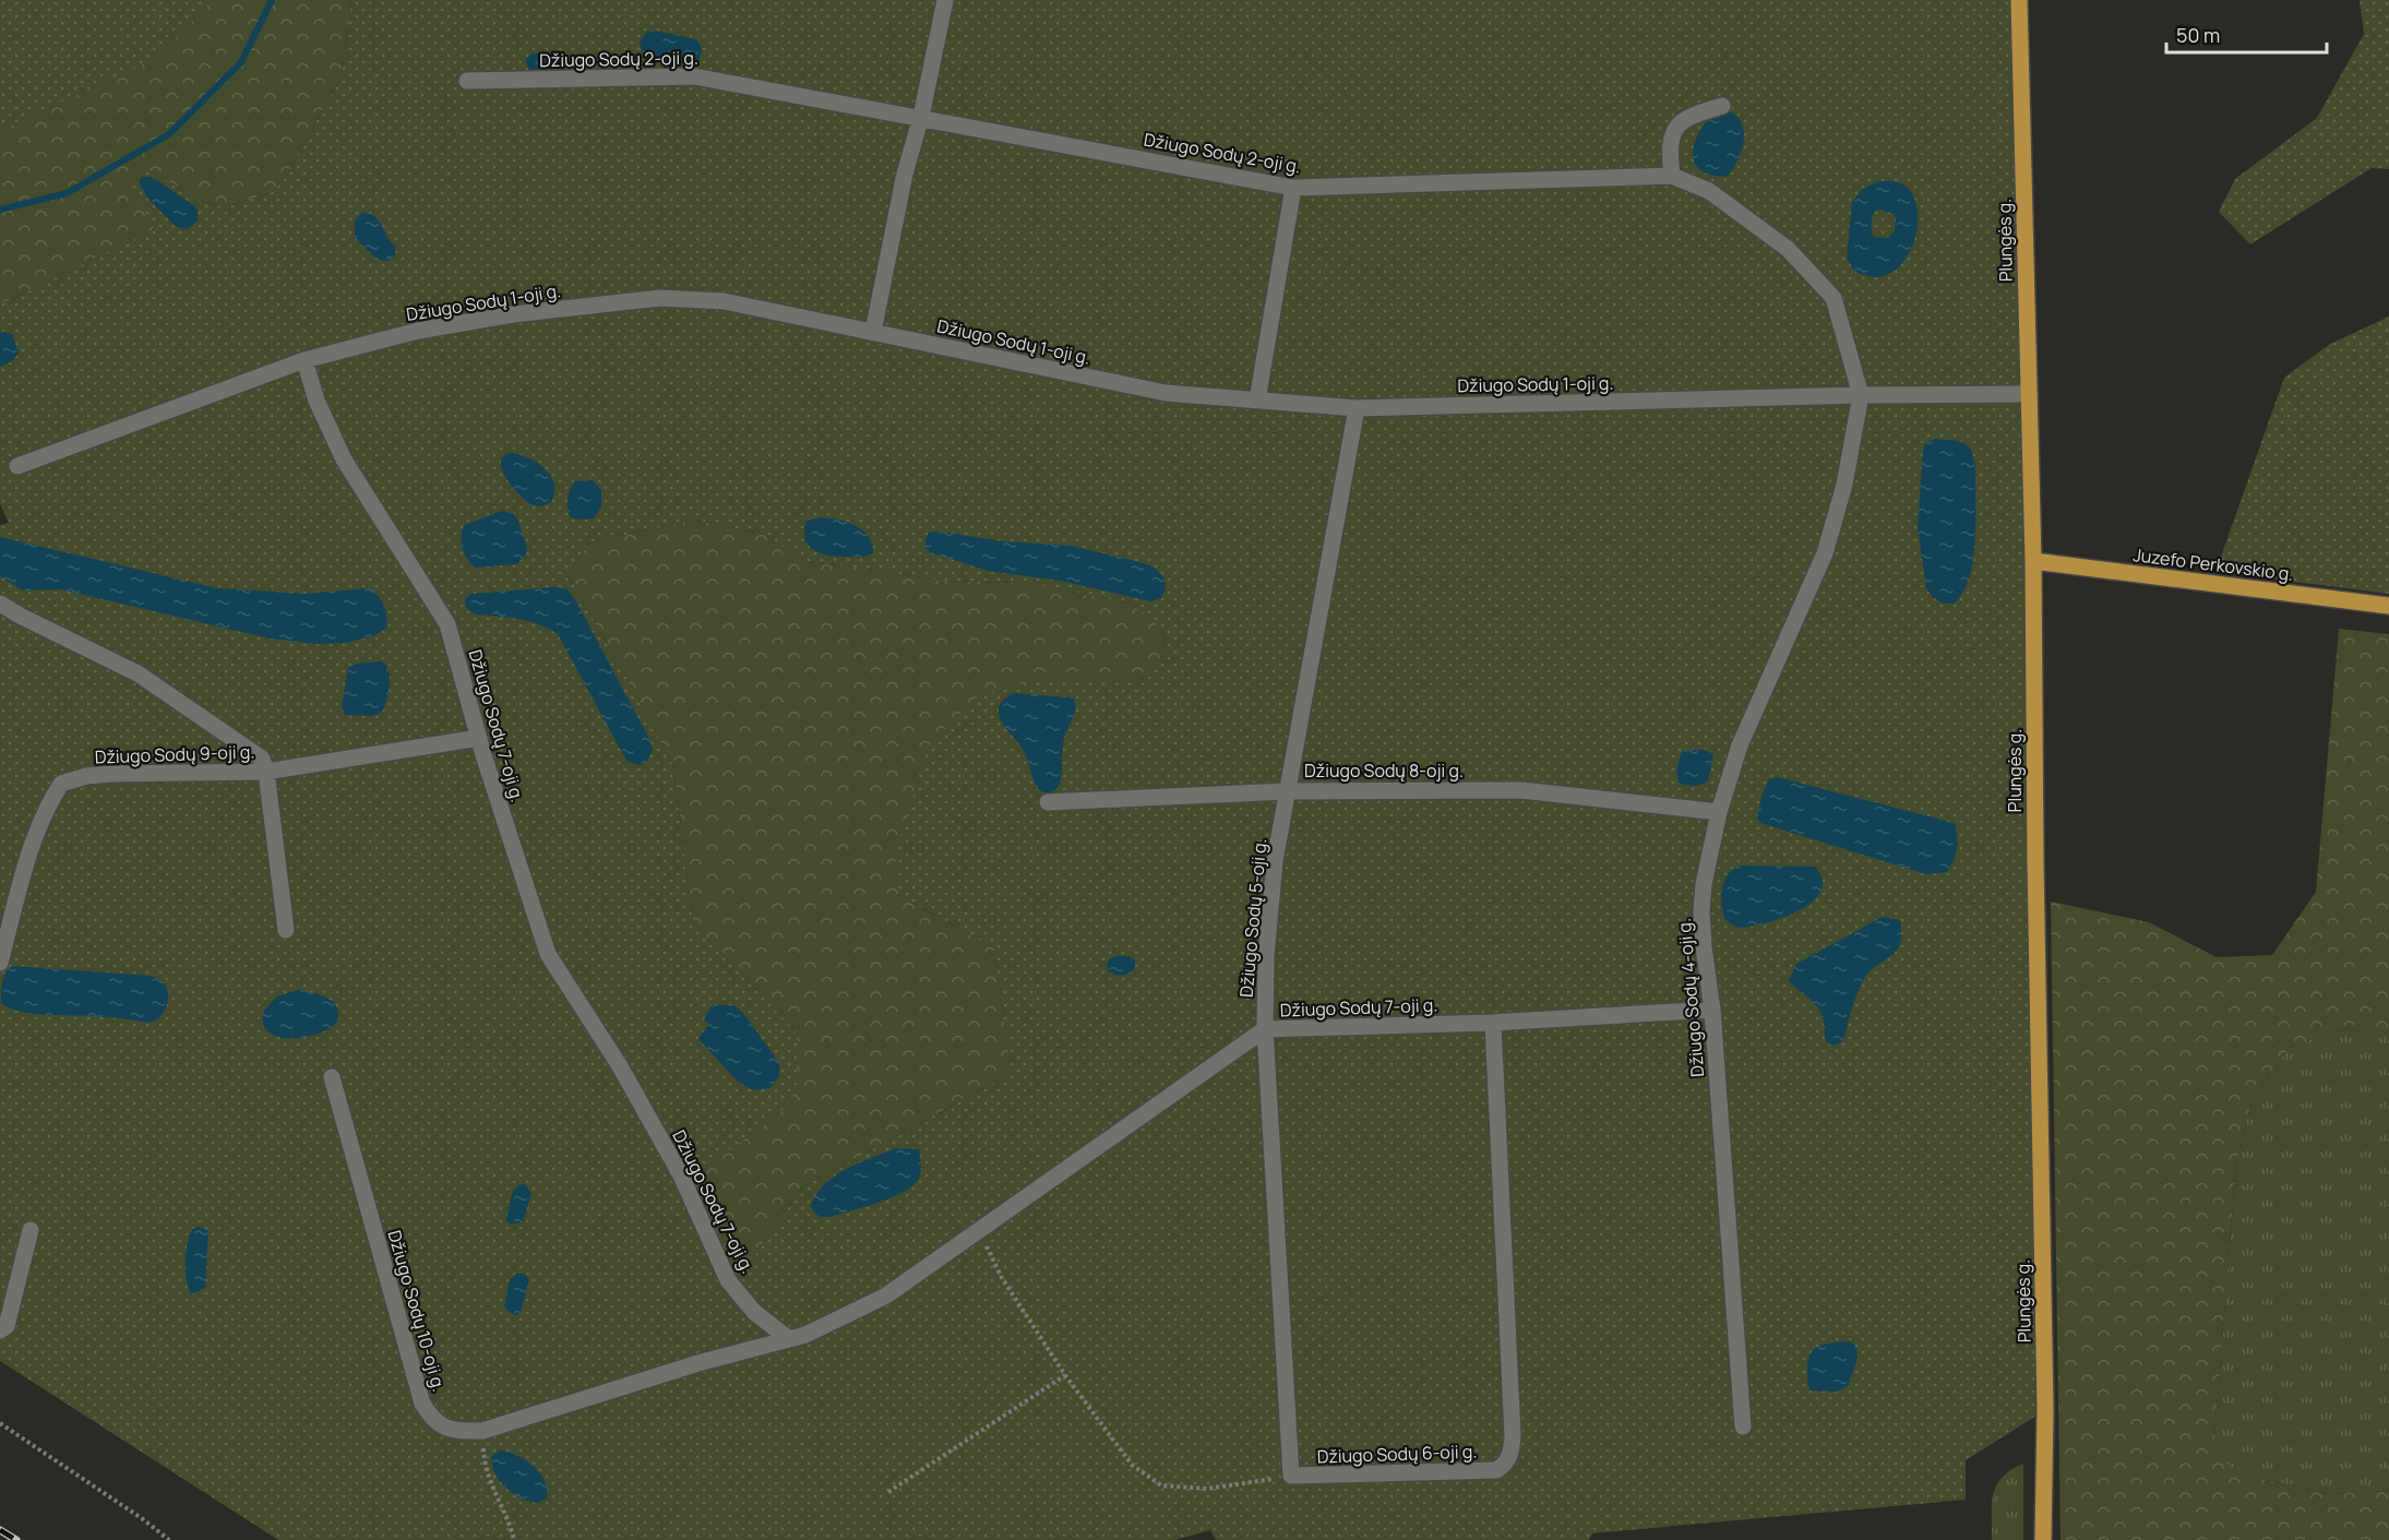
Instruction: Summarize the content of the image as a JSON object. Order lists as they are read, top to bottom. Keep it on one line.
{"streets":{"main road":["Plungės g.","Juzefo Perkovskio g."],"street":["Džiugo Sodų 2-oji g.","Džiugo Sodų 1-oji g.","Džiugo Sodų 7-oji g.","Džiugo Sodų 9-oji g.","Džiugo Sodų 8-oji g.","Džiugo Sodų 5-oji g.","Džiugo Sodų 4-oji g.","Džiugo Sodų 10-oji g.","Džiugo Sodų 6-oji g."]},"crossings":[["Džiugo Sodų 2-oji g.","Džiugo Sodų 1-oji g."],["Džiugo Sodų 2-oji g.","Džiugo Sodų 4-oji g."],["Plungės g.","Džiugo Sodų 1-oji g."],["Plungės g.","Juzefo Perkovskio g."],["Džiugo Sodų 1-oji g.","Džiugo Sodų 7-oji g."],["Džiugo Sodų 1-oji g.","Džiugo Sodų 5-oji g."],["Džiugo Sodų 1-oji g.","Džiugo Sodų 4-oji g."],["Džiugo Sodų 7-oji g.","Džiugo Sodų 9-oji g."],["Džiugo Sodų 7-oji g.","Džiugo Sodų 5-oji g."],["Džiugo Sodų 7-oji g.","Džiugo Sodų 4-oji g."],["Džiugo Sodų 7-oji g.","Džiugo Sodų 10-oji g."],["Džiugo Sodų 7-oji g.","Džiugo Sodų 6-oji g."],["Džiugo Sodų 8-oji g.","Džiugo Sodų 5-oji g."],["Džiugo Sodų 8-oji g.","Džiugo Sodų 4-oji g."],["Džiugo Sodų 5-oji g.","Džiugo Sodų 6-oji g."]],"scale_bar":"50 m"}
